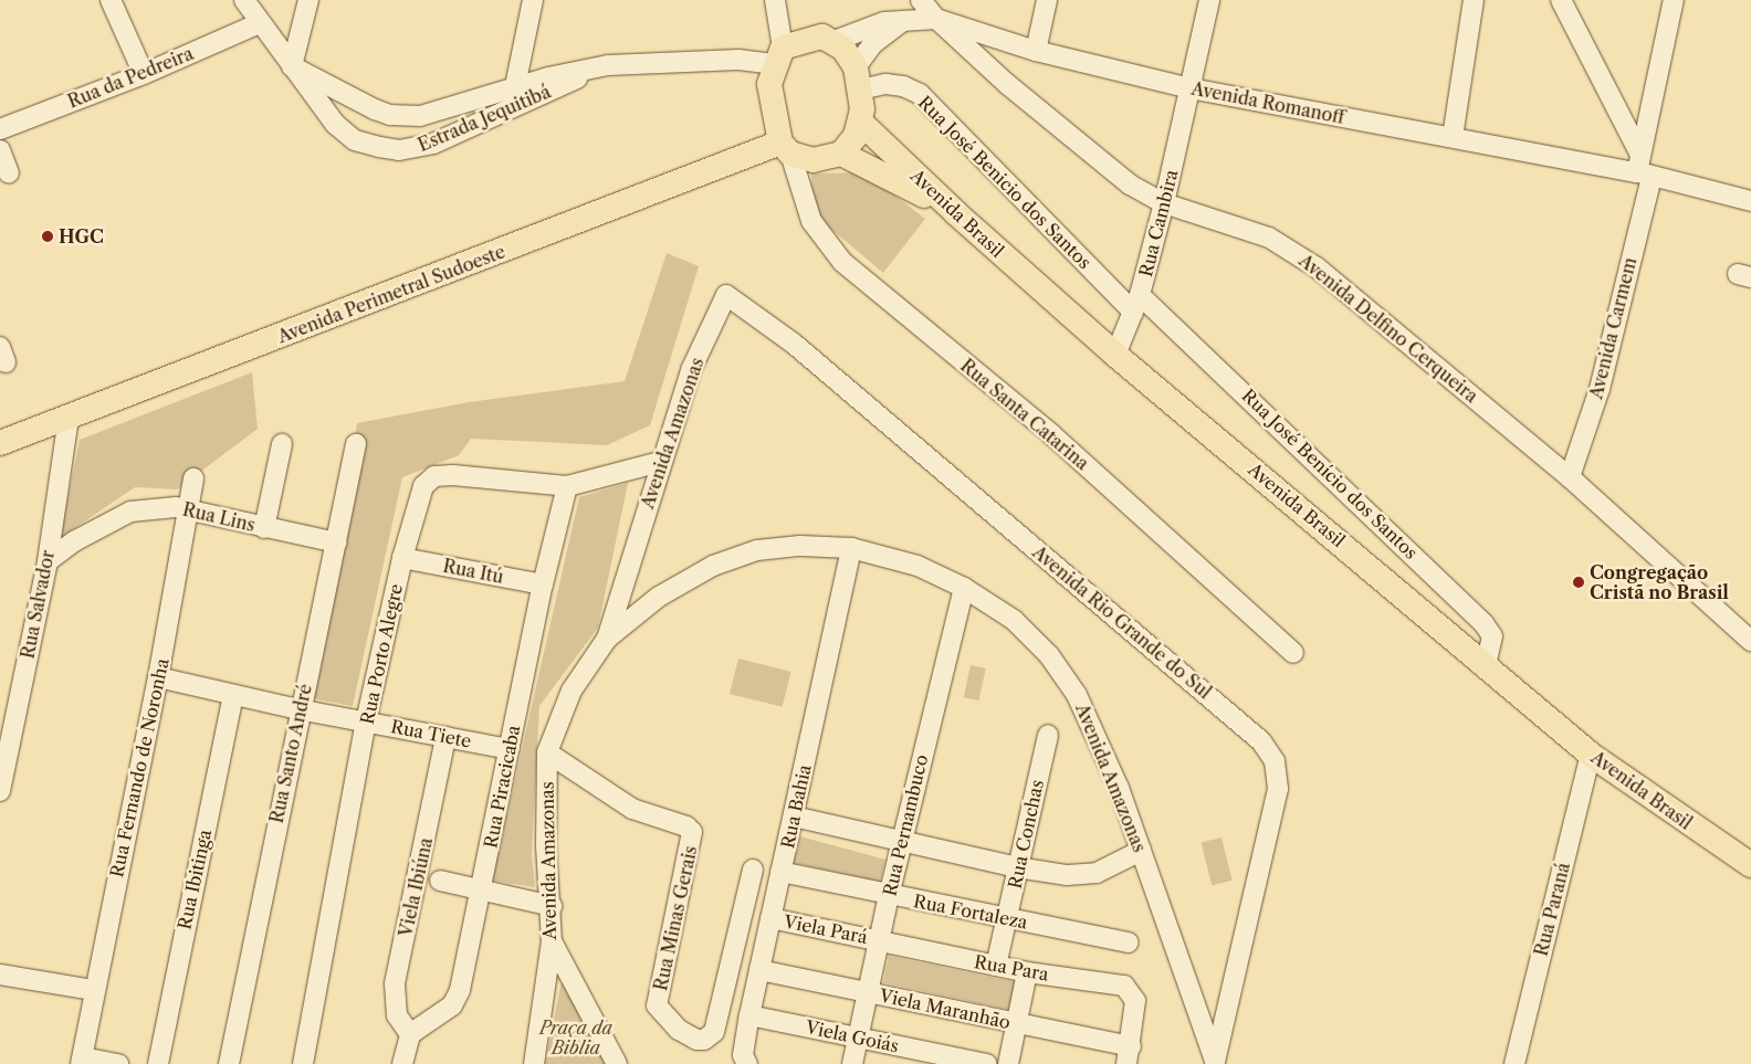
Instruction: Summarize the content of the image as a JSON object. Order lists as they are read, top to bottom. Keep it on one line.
{"streets":{"main road":["Avenida Brasil","Avenida Perimetral Sudoeste"],"street":["Rua da Pedreira","Avenida Romanoff","Estrada Jequitibá","Rua José Benicio dos Santos","Rua Cambira","Avenida Delfino Cerqueira","Avenida Carmem","Rua Santa Catarina","Avenida Amazonas","Rua José Benício dos Santos","Rua Lins","Rua Itú","Rua Salvador","Avenida Rio Grande do Sul","Rua Porto Alegre","Rua Tiete","Rua Santo André","Rua Fernando de Noronha","Rua Piracicaba","Rua Bahia","Rua Pernambuco","Rua Conchas","Rua Ibitinga","Viela Ibiúna","Rua Paraná","Rua Fortaleza","Rua Minas Gerais","Viela Pará","Rua Para","Viela Maranhão","Viela Goiás"]},"crossings":[["Rua da Pedreira","Estrada Jequitibá"],["Avenida Romanoff","Estrada Jequitibá"],["Avenida Romanoff","Rua José Benicio dos Santos"],["Avenida Romanoff","Avenida Brasil"],["Avenida Romanoff","Rua Cambira"],["Avenida Romanoff","Avenida Perimetral Sudoeste"],["Avenida Romanoff","Avenida Delfino Cerqueira"],["Avenida Romanoff","Avenida Carmem"],["Avenida Romanoff","Rua Santa Catarina"],["Estrada Jequitibá","Rua José Benicio dos Santos"],["Estrada Jequitibá","Avenida Brasil"],["Estrada Jequitibá","Avenida Perimetral Sudoeste"],["Estrada Jequitibá","Rua Santa Catarina"],["Rua José Benicio dos Santos","Avenida Brasil"],["Rua José Benicio dos Santos","Rua Cambira"],["Rua José Benicio dos Santos","Avenida Perimetral Sudoeste"],["Rua José Benicio dos Santos","Rua Santa Catarina"],["Rua José Benicio dos Santos","Rua José Benício dos Santos"],["Avenida Brasil","Rua Cambira"],["Avenida Brasil","Avenida Perimetral Sudoeste"],["Avenida Brasil","Rua Santa Catarina"],["Avenida Brasil","Rua José Benício dos Santos"],["Avenida Brasil","Rua Paraná"],["Rua Cambira","Avenida Delfino Cerqueira"],["Rua Cambira","Rua José Benício dos Santos"],["Avenida Perimetral Sudoeste","Rua Santa Catarina"],["Avenida Perimetral Sudoeste","Rua Salvador"],["Avenida Delfino Cerqueira","Avenida Carmem"],["Avenida Amazonas","Avenida Rio Grande do Sul"],["Avenida Amazonas","Rua Porto Alegre"],["Avenida Amazonas","Rua Bahia"],["Avenida Amazonas","Rua Pernambuco"],["Avenida Amazonas","Rua Minas Gerais"],["Rua Lins","Rua Salvador"],["Rua Lins","Rua Santo André"],["Rua Lins","Rua Fernando de Noronha"],["Rua Itú","Rua Porto Alegre"],["Rua Itú","Rua Piracicaba"],["Rua Porto Alegre","Rua Tiete"],["Rua Porto Alegre","Rua Piracicaba"],["Rua Tiete","Rua Santo André"],["Rua Tiete","Rua Fernando de Noronha"],["Rua Tiete","Rua Piracicaba"],["Rua Tiete","Rua Ibitinga"],["Rua Tiete","Viela Ibiúna"],["Rua Piracicaba","Viela Ibiúna"],["Rua Bahia","Rua Fortaleza"],["Rua Bahia","Viela Pará"],["Rua Bahia","Viela Maranhão"],["Rua Bahia","Viela Goiás"],["Rua Pernambuco","Rua Fortaleza"],["Rua Pernambuco","Viela Pará"],["Rua Pernambuco","Rua Para"],["Rua Pernambuco","Viela Maranhão"],["Rua Pernambuco","Viela Goiás"],["Rua Conchas","Rua Fortaleza"],["Rua Conchas","Rua Para"],["Viela Pará","Rua Para"],["Rua Para","Viela Maranhão"]],"parks":["Praça da Biblia"],"places":["HGC","Congregação Cristã no Brasil"]}
